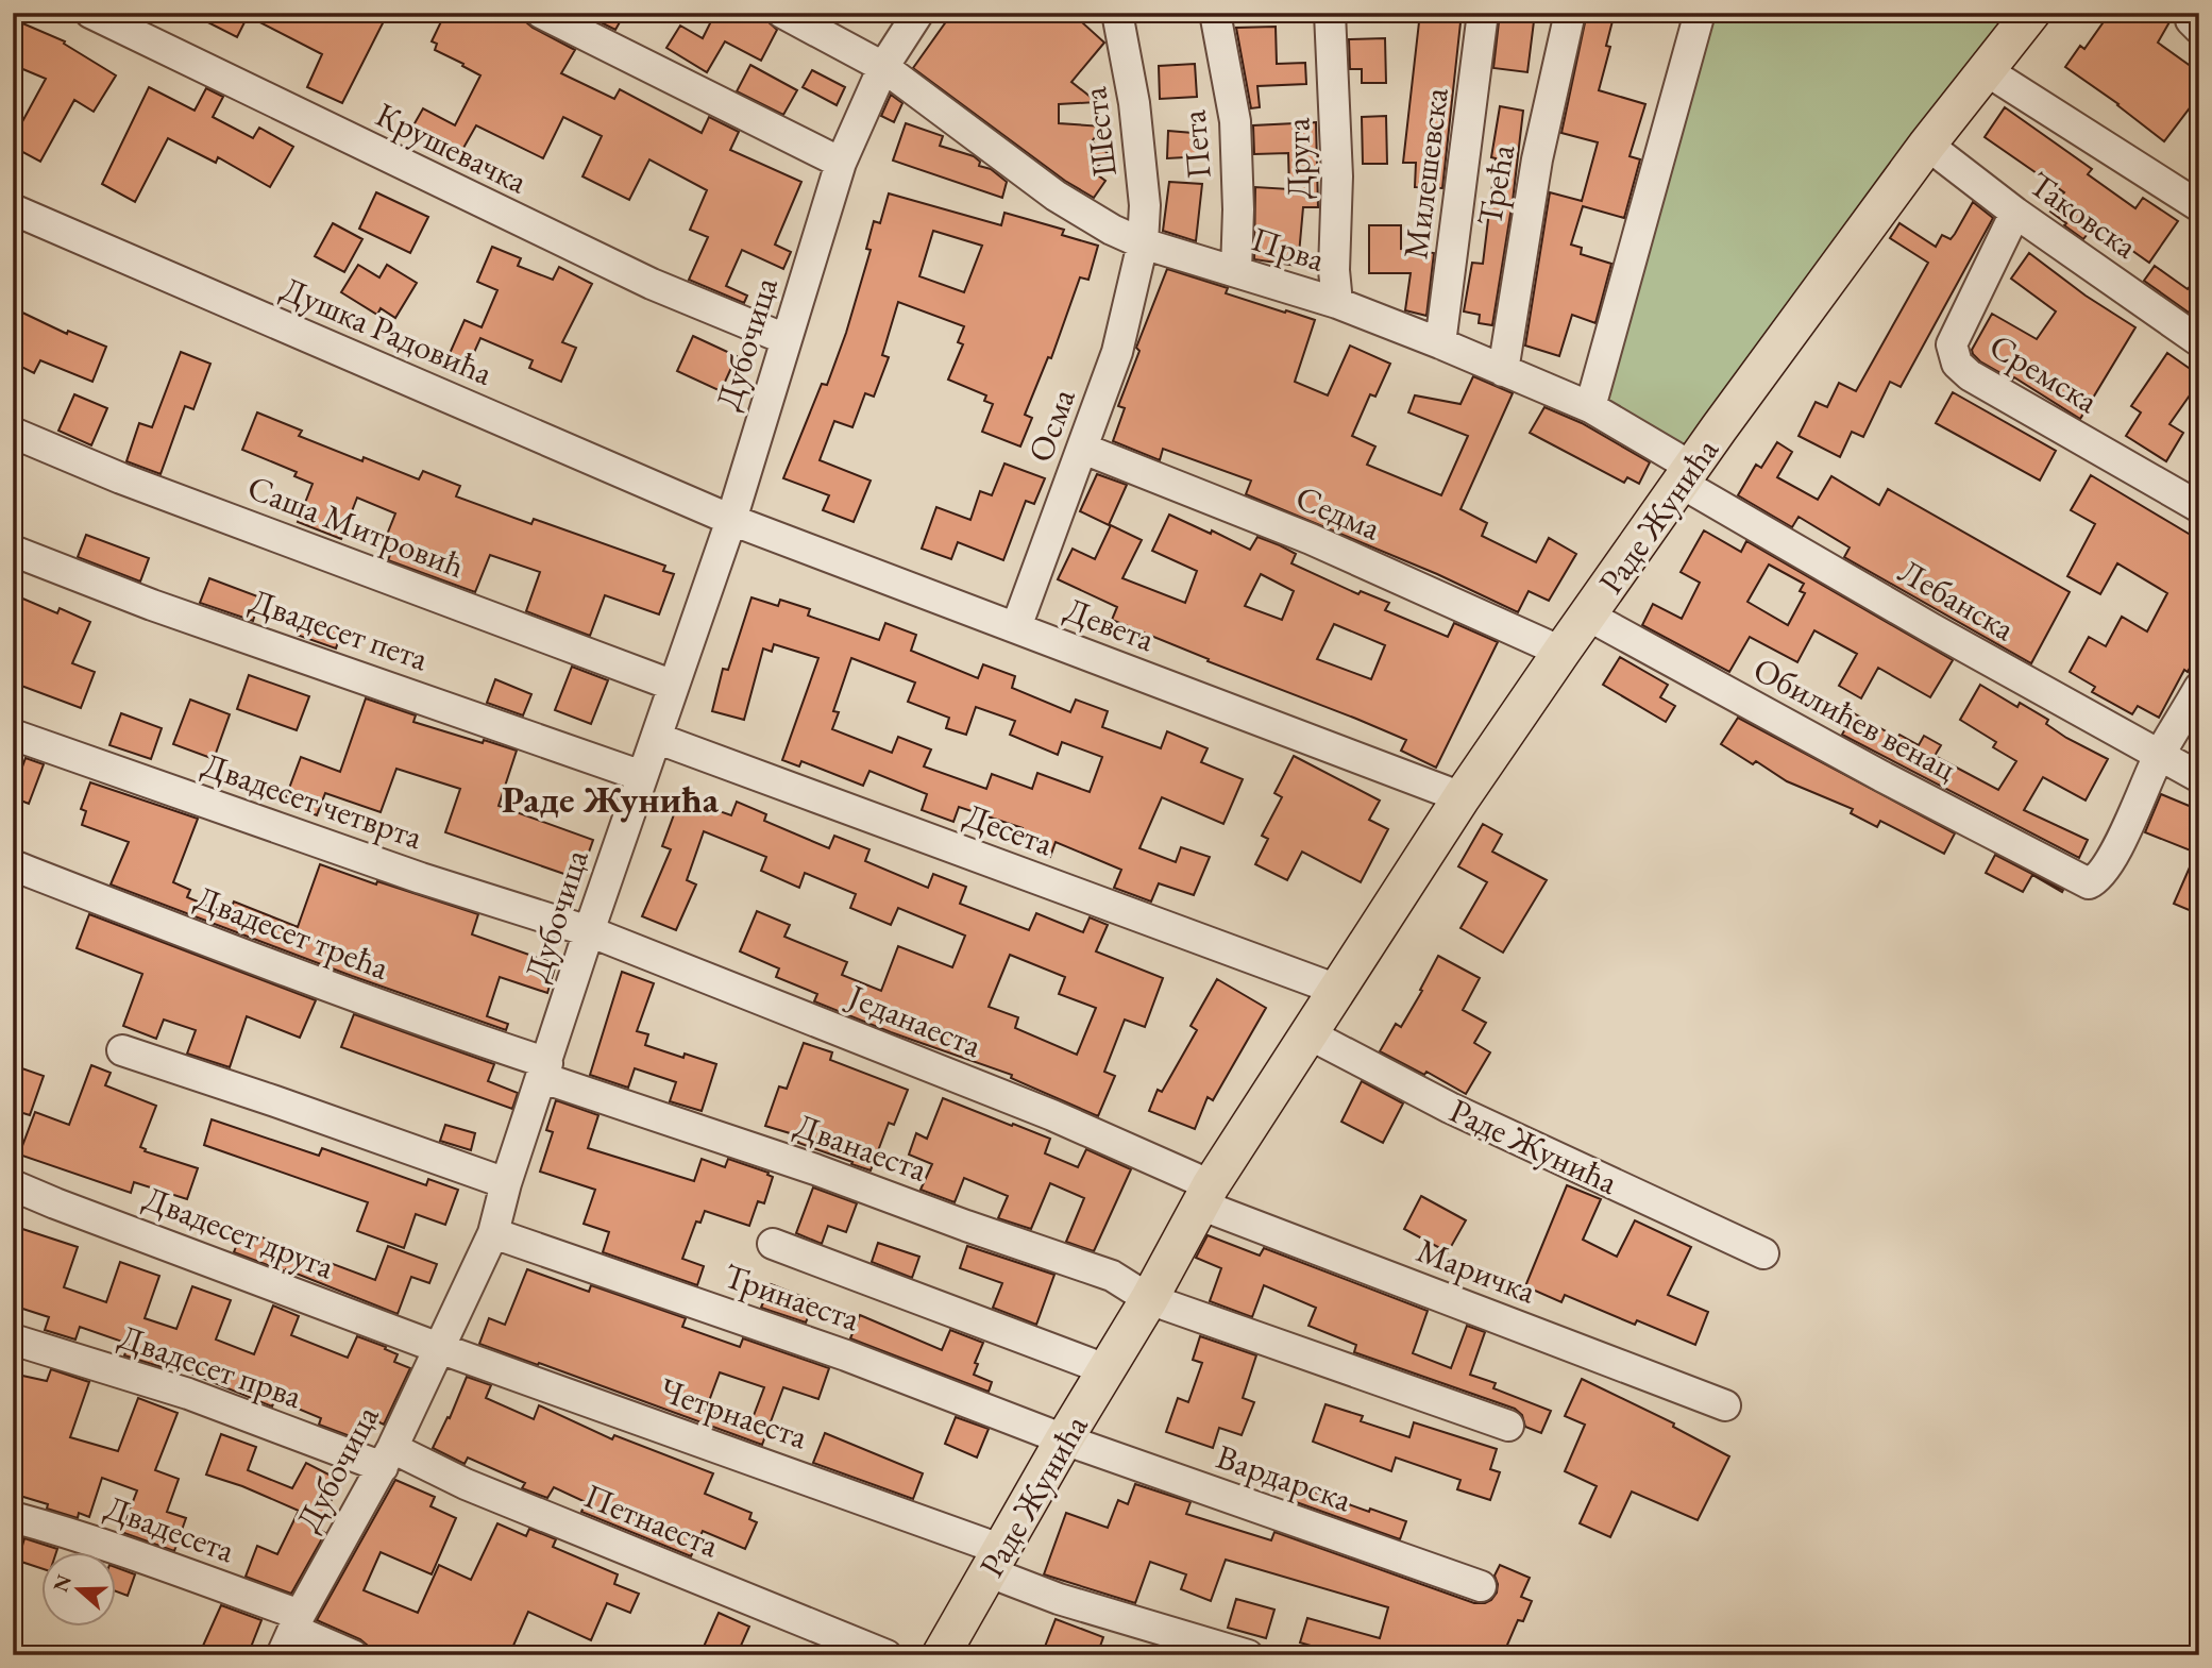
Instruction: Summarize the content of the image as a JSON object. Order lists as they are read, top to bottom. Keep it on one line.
{"streets":{"main road":["Раде Жунића"],"street":["Шеста","Пета","Крушевачка","Друга","Милешевска","Трећа","Таковска","Прва","Душка Радовића","Дубочица","Сремска","Осма","Седма","Саша Митровић","Лебанска","Девета","Двадесет пета","Обилићев венац","Двадесет четврта","Десета","Двадесет трећа","Једанаеста","Дванаеста","Двадесет друга","Маричка","Тринаеста","Двадесет прва","Четрнаеста","Вардарска","Петнаеста","Двадесета"]},"crossings":[["Шеста","Прва"],["Шеста","Осма"],["Пета","Прва"],["Крушевачка","Дубочица"],["Друга","Прва"],["Милешевска","Прва"],["Трећа","Прва"],["Таковска","Сремска"],["Таковска","Раде Жунића"],["Прва","Дубочица"],["Прва","Осма"],["Прва","Раде Жунића"],["Прва","Лебанска"],["Душка Радовића","Дубочица"],["Душка Радовића","Девета"],["Дубочица","Саша Митровић"],["Дубочица","Девета"],["Дубочица","Двадесет пета"],["Дубочица","Двадесет четврта"],["Дубочица","Десета"],["Дубочица","Двадесет трећа"],["Дубочица","Једанаеста"],["Дубочица","Дванаеста"],["Дубочица","Двадесет друга"],["Дубочица","Тринаеста"],["Дубочица","Двадесет прва"],["Дубочица","Четрнаеста"],["Дубочица","Петнаеста"],["Дубочица","Двадесета"],["Осма","Седма"],["Осма","Девета"],["Седма","Раде Жунића"],["Раде Жунића","Лебанска"],["Раде Жунића","Девета"],["Раде Жунића","Обилићев венац"],["Раде Жунића","Десета"],["Раде Жунића","Једанаеста"],["Раде Жунића","Дванаеста"],["Раде Жунића","Маричка"],["Раде Жунића","Тринаеста"],["Раде Жунића","Четрнаеста"],["Раде Жунића","Вардарска"],["Лебанска","Обилићев венац"],["Двадесет четврта","Једанаеста"],["Двадесет трећа","Дванаеста"],["Једанаеста","Маричка"],["Двадесет друга","Четрнаеста"],["Тринаеста","Вардарска"],["Двадесет прва","Петнаеста"]],"districts":["Раде Жунића"],"north":"left"}
